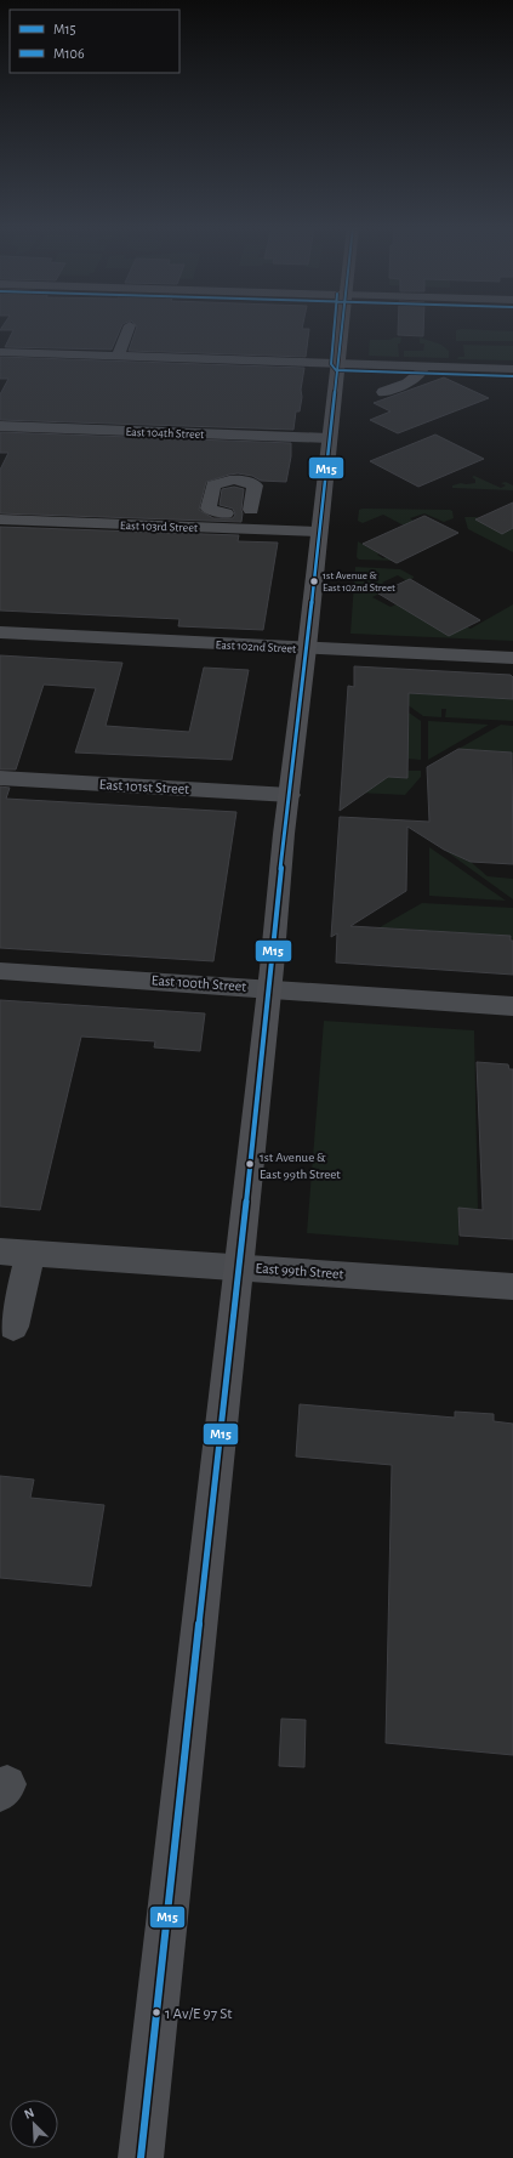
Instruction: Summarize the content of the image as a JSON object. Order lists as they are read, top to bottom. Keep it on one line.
{"streets":{"street":["East 104th Street","East 103rd Street","East 102nd Street","East 101st Street","East 100th Street","East 99th Street"]},"places":["1st Avenue & East 102nd Street","1st Avenue & East 99th Street","1 Av/E 97 St"],"lines":["transit line M15","transit line M106"],"legend":["M15","M106"],"north":"top left"}
